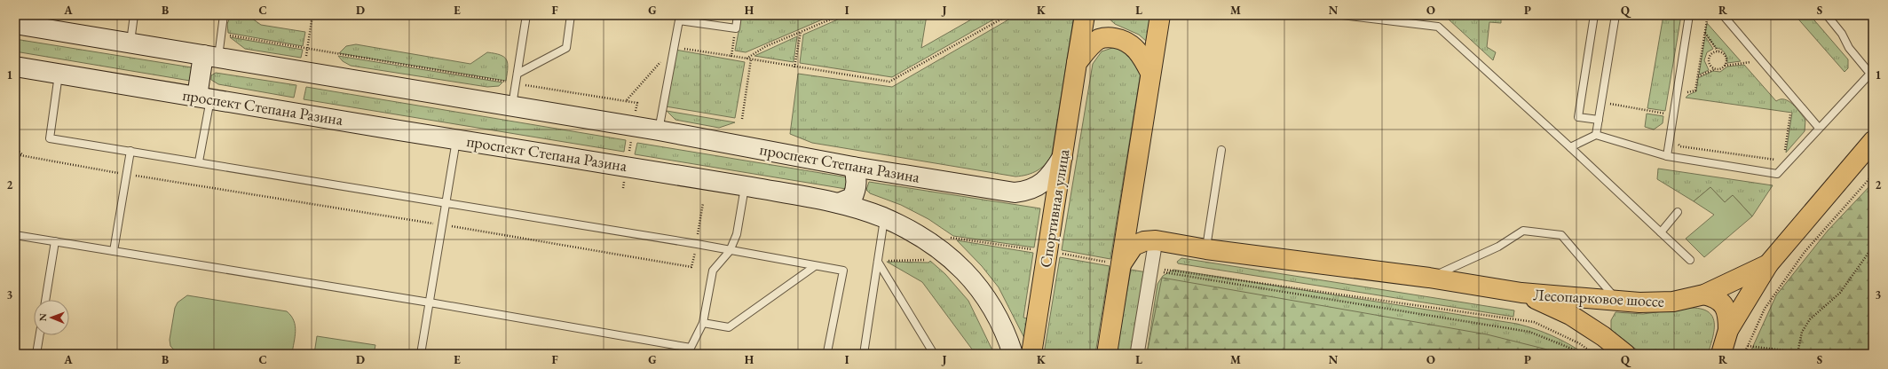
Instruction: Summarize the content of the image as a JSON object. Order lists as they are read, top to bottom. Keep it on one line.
{"streets":{"main road":["проспект Степана Разина","Спортивная улица","Лесопарковое шоссе"]},"crossings":[["проспект Степана Разина","Спортивная улица"]],"north":"left","grid":{"columns":["A","B","C","D","E","F","G","H","I","J","K","L","M","N","O","P","Q","R","S"],"rows":["1","2","3"]}}
